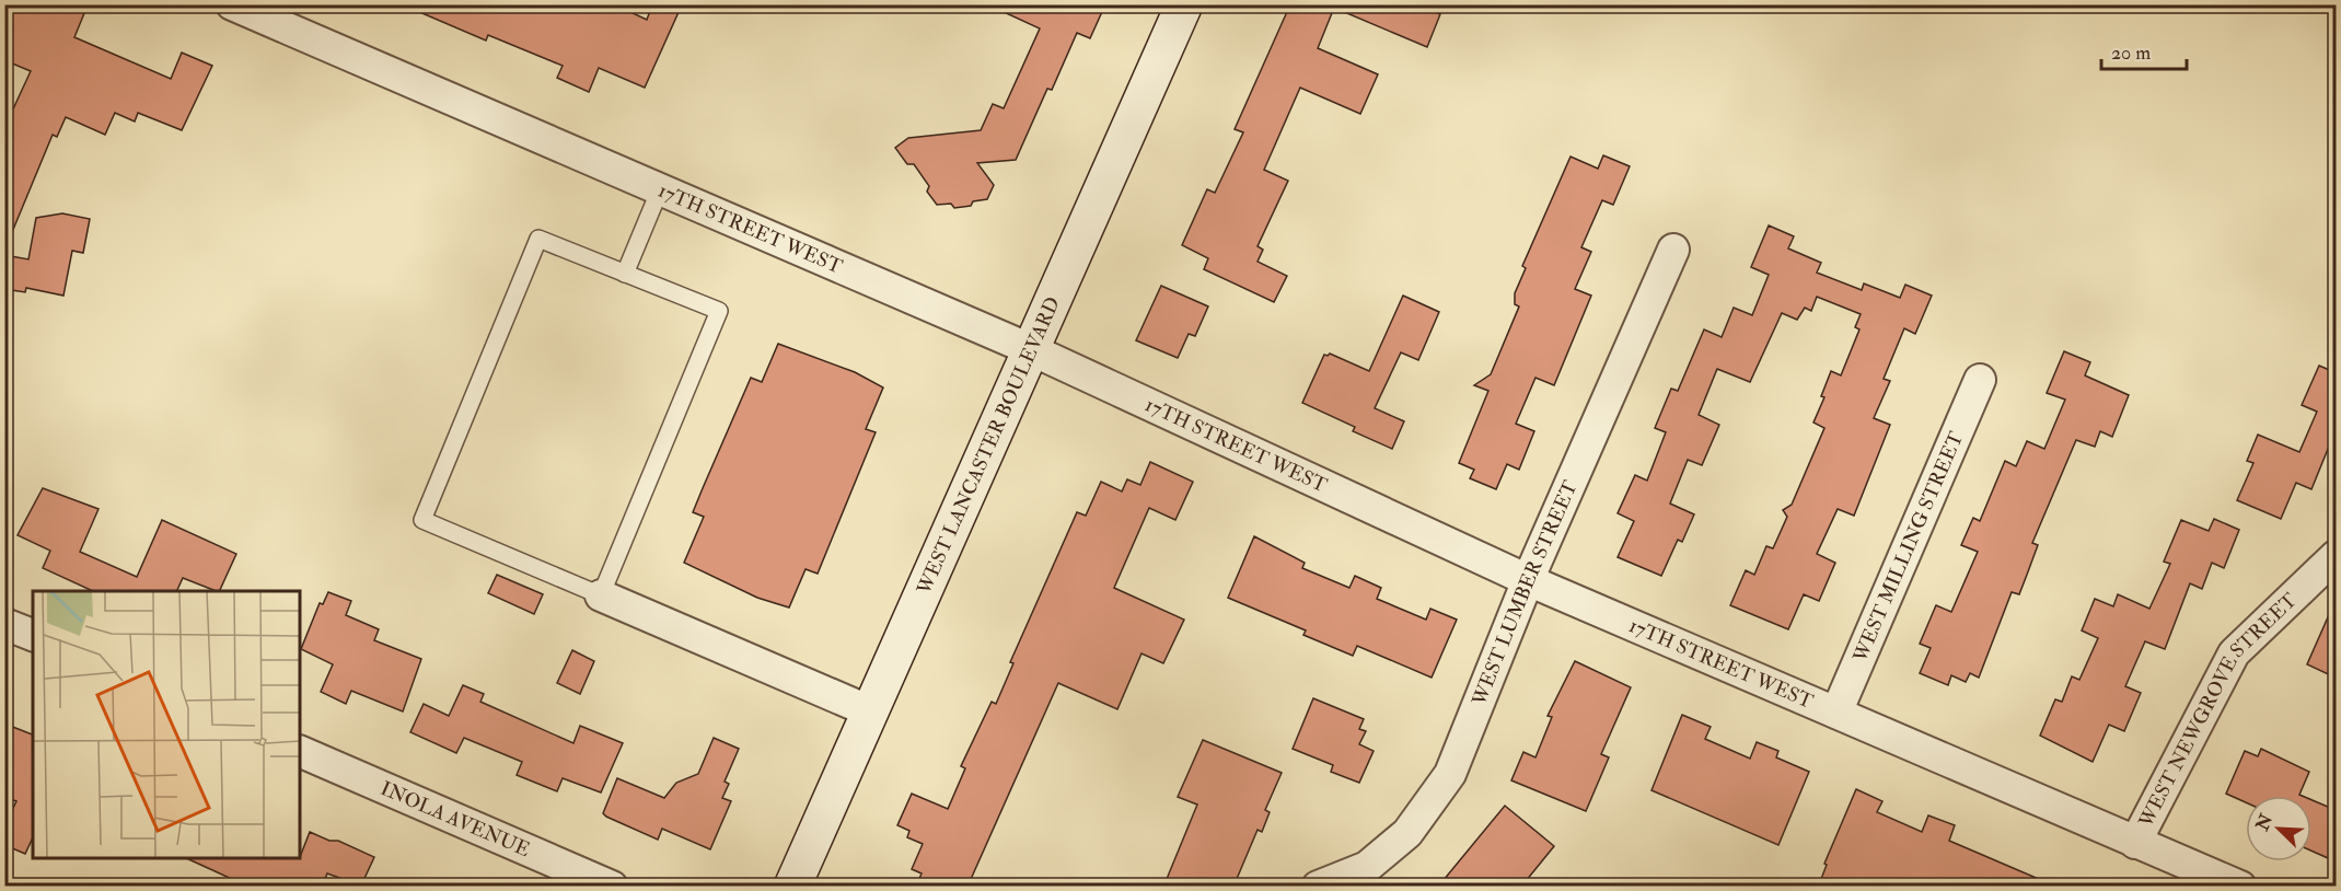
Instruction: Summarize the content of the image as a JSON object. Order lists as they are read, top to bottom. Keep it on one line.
{"streets":{"street":["17TH STREET WEST","WEST LANCASTER BOULEVARD","WEST MILLING STREET","WEST LUMBER STREET","WEST NEWGROVE STREET","INOLA AVENUE"]},"crossings":[["17TH STREET WEST","WEST LANCASTER BOULEVARD"],["17TH STREET WEST","WEST MILLING STREET"],["17TH STREET WEST","WEST LUMBER STREET"],["17TH STREET WEST","WEST NEWGROVE STREET"]],"scale_bar":"20 m","north":"top left"}
